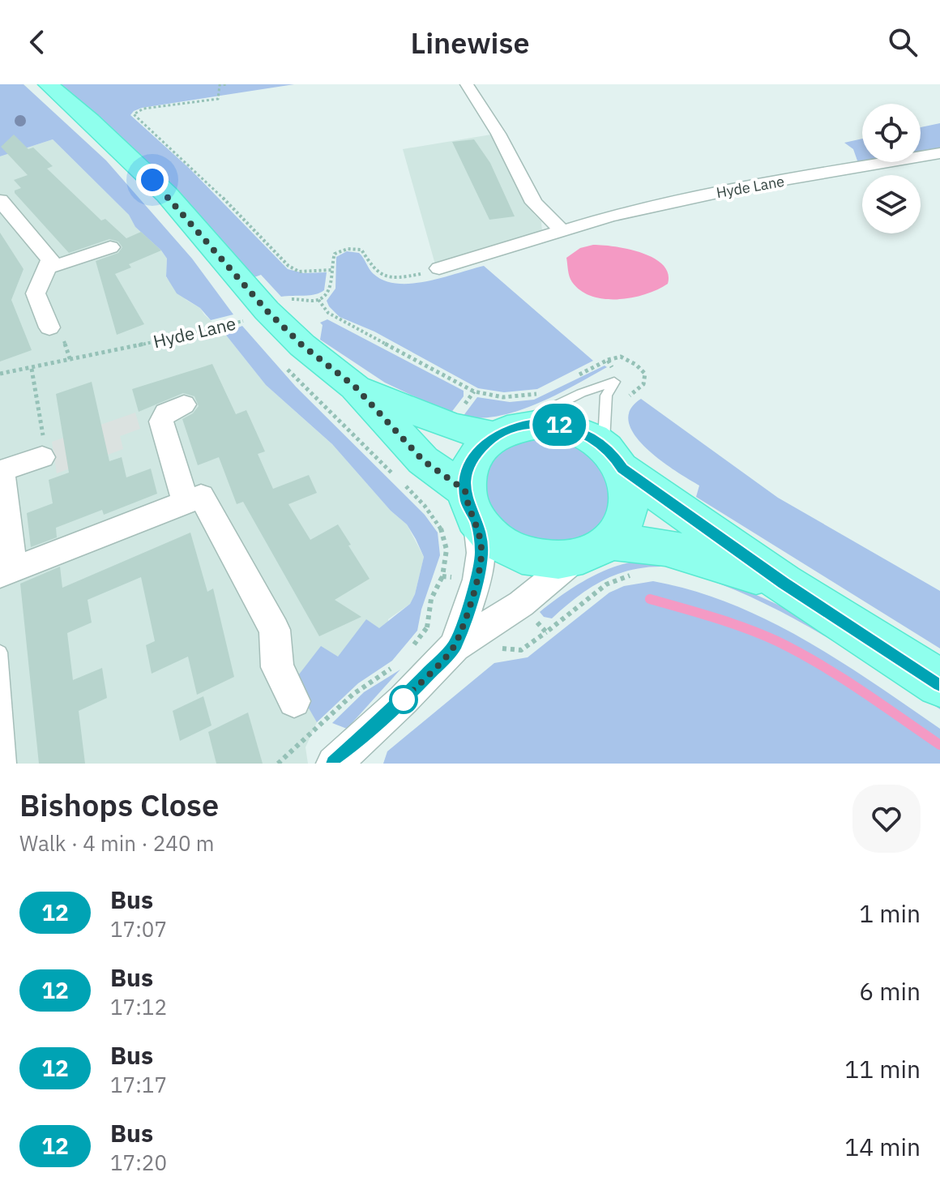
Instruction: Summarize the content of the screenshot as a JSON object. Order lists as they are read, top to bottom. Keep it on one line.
{"streets":{"street":["Hyde Lane"]},"lines":["bus line 12"],"page":{"header":"Linewise","on_map":"12","heading":["Bishops Close","Walk · 4 min · 240 m"],"list":[{"mark":"12","name":"Bus","note":"17:07","value":"1 min"},{"mark":"12","name":"Bus","note":"17:12","value":"6 min"},{"mark":"12","name":"Bus","note":"17:17","value":"11 min"},{"mark":"12","name":"Bus","note":"17:20","value":"14 min"}]}}
